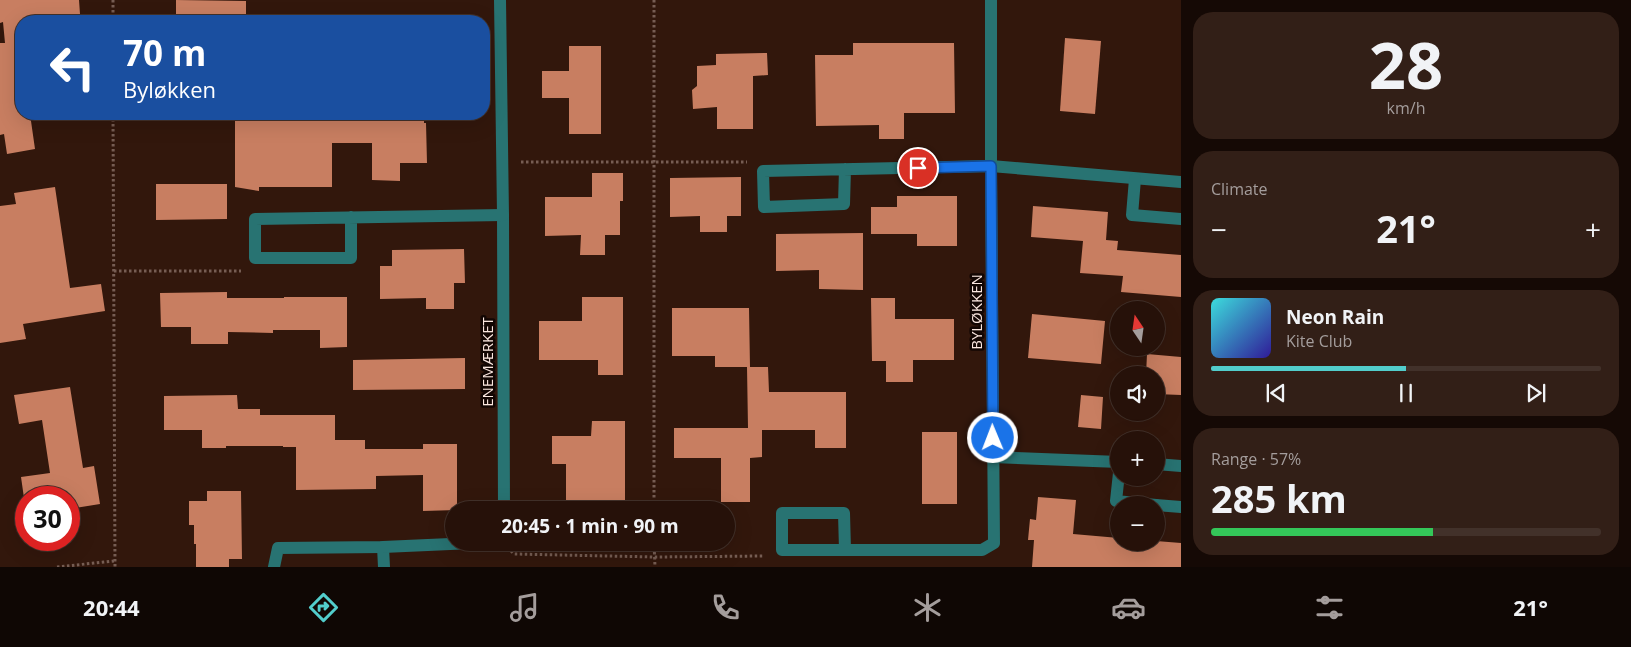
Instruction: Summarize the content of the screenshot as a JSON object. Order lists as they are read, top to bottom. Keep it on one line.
{"streets":{"street":["BYLØKKEN","ENEMÆRKET"]},"north":"top","page":{"tile":[["28","km/h"],"Climate",["Range · 57%","285 km"]],"turn":["70 m","Byløkken"],"heat":["−","21°","+"],"song":["Neon Rain","Kite Club"],"map_buttons":["+","−"],"limit":"30","trip":"20:45 · 1 min · 90 m","tabs":["20:44","21°"]}}
